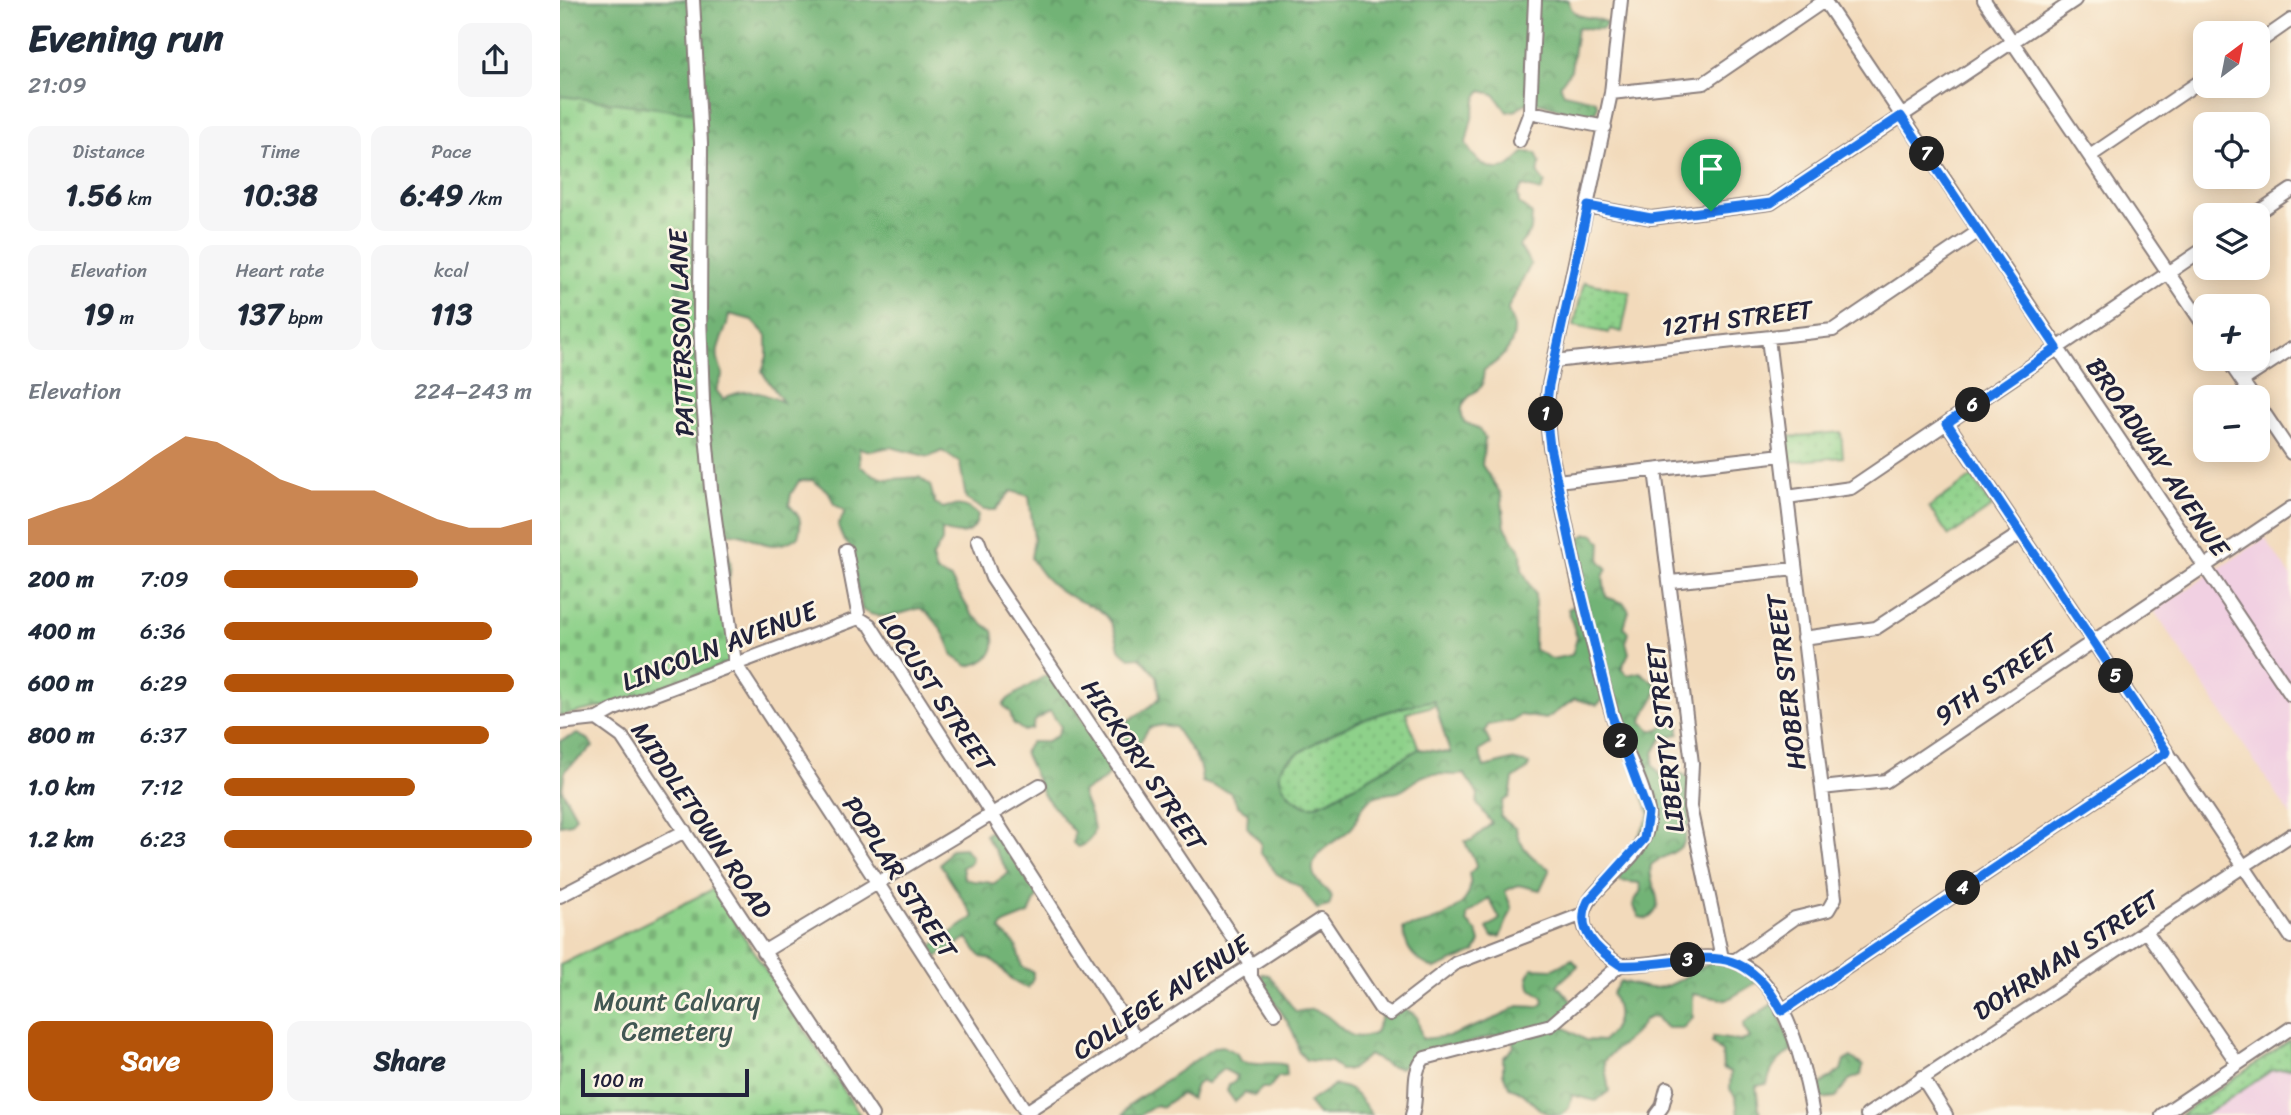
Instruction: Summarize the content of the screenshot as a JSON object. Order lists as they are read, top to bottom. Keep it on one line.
{"streets":{"street":["12TH STREET","PATTERSON LANE","BROADWAY AVENUE","LINCOLN AVENUE","9TH STREET","HOBER STREET","LOCUST STREET","LIBERTY STREET","HICKORY STREET","MIDDLETOWN ROAD","POPLAR STREET","DOHRMAN STREET","COLLEGE AVENUE"]},"crossings":[["12TH STREET","BROADWAY AVENUE"],["12TH STREET","HOBER STREET"],["PATTERSON LANE","LINCOLN AVENUE"],["PATTERSON LANE","POPLAR STREET"],["BROADWAY AVENUE","9TH STREET"],["LINCOLN AVENUE","LOCUST STREET"],["LINCOLN AVENUE","MIDDLETOWN ROAD"],["LINCOLN AVENUE","POPLAR STREET"],["9TH STREET","HOBER STREET"],["HOBER STREET","LIBERTY STREET"],["LOCUST STREET","COLLEGE AVENUE"],["HICKORY STREET","COLLEGE AVENUE"],["POPLAR STREET","COLLEGE AVENUE"]],"parks":["Mount Calvary Cemetery"],"scale_bar":"100 m","north":"top right","page":{"heading":["Evening run","21:09"],"map_buttons":["+","−"],"stats":[["Distance","1.56 km"],["Time","10:38"],["Pace","6:49 /km"],["Elevation","19 m"],["Heart rate","137 bpm"],["kcal","113"]],"pins":["7","6","1","5","2","4","3"],"chart":["Elevation","224–243 m"],"list":[{"name":"200 m","note":"7:09"},{"name":"400 m","note":"6:36"},{"name":"600 m","note":"6:29"},{"name":"800 m","note":"6:37"},{"name":"1.0 km","note":"7:12"},{"name":"1.2 km","note":"6:23"}],"buttons":["Save","Share"],"scale":"100 m"}}
